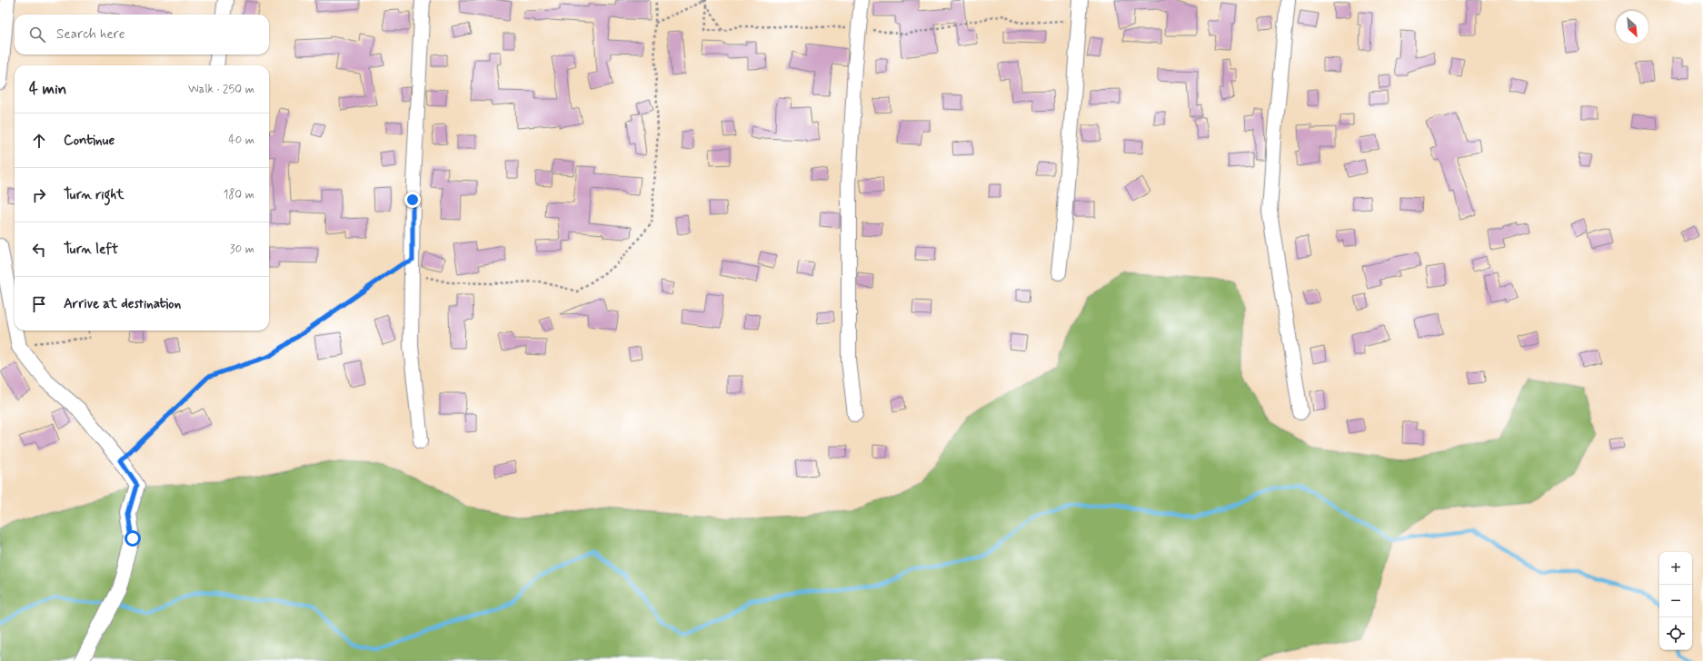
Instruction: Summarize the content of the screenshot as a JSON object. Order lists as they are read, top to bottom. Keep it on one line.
{"north":"bottom right","page":{"search":"Search here","heading":["4 min","Walk · 250 m"],"list":[["Continue","40 m"],["Turn right","180 m"],["Turn left","30 m"],"Arrive at destination"],"map_buttons":["+","−"]}}
